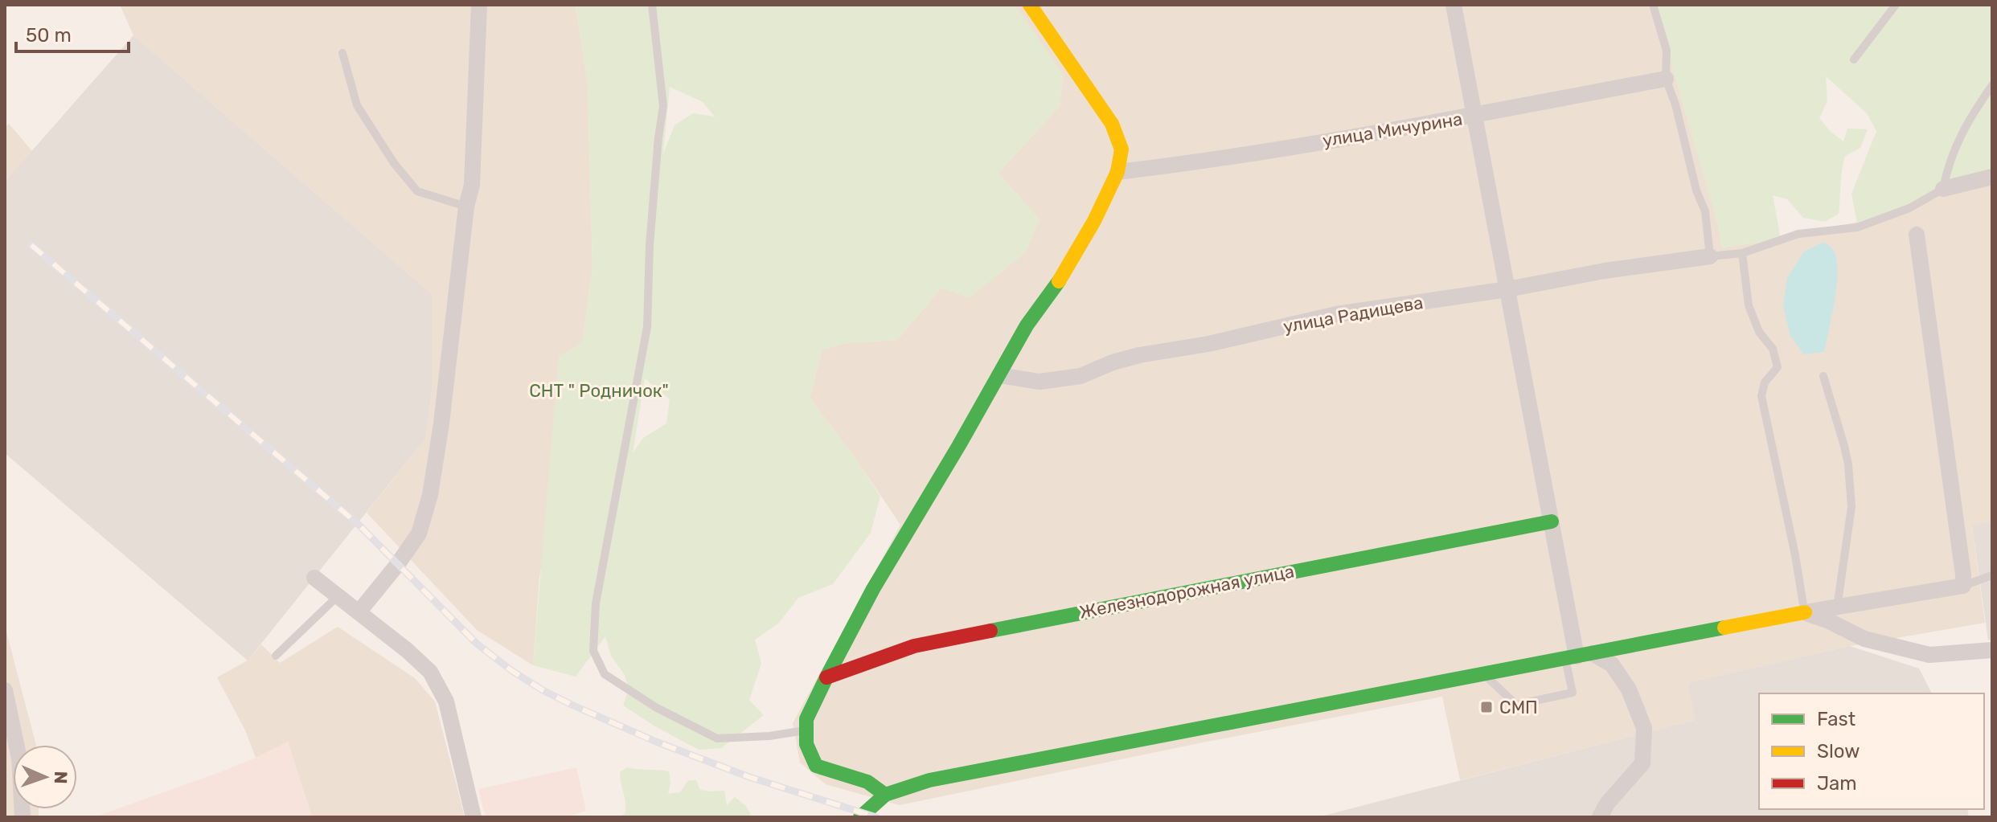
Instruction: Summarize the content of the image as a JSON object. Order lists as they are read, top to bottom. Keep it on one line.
{"streets":{"street":["улица Мичурина","улица Радищева","Железнодорожная улица"]},"parks":["СНТ \" Родничок\""],"places":{"transit":["СМП"]},"legend":["Fast","Slow","Jam"],"scale_bar":"50 m","north":"right"}
